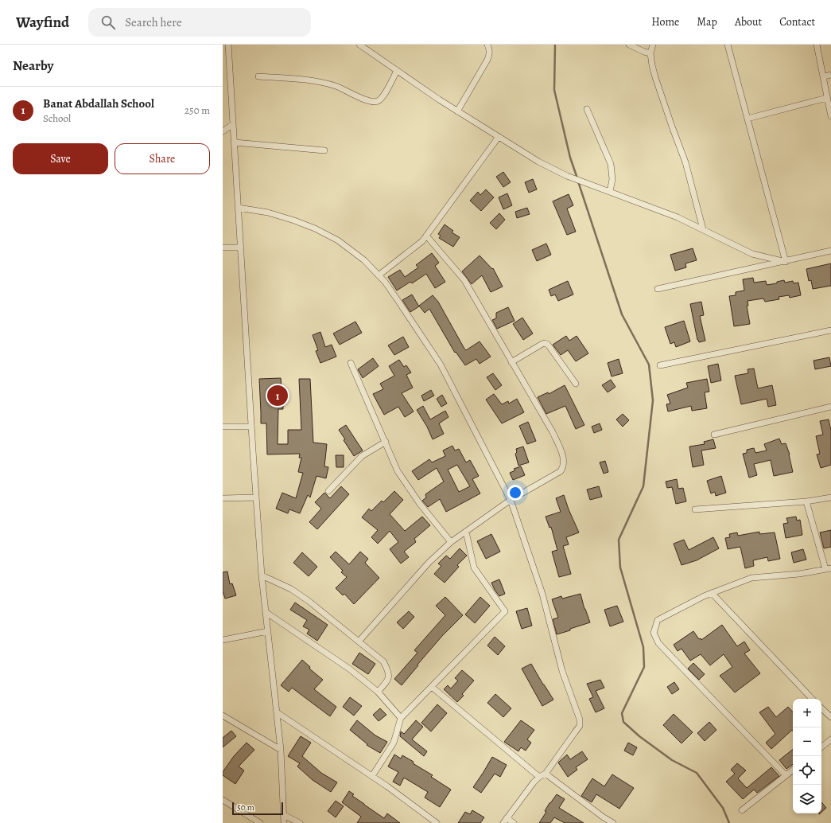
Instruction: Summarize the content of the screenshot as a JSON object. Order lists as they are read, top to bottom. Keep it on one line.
{"scale_bar":"50 m","page":{"header":"Wayfind","search":"Search here","nav":["Home","Map","About","Contact"],"heading":"Nearby","list":[{"mark":"1","name":"Banat Abdallah School","note":"School","value":"250 m"}],"buttons":["Save","Share"],"pins":"1","map_buttons":["+","−"],"scale":"50 m"}}
